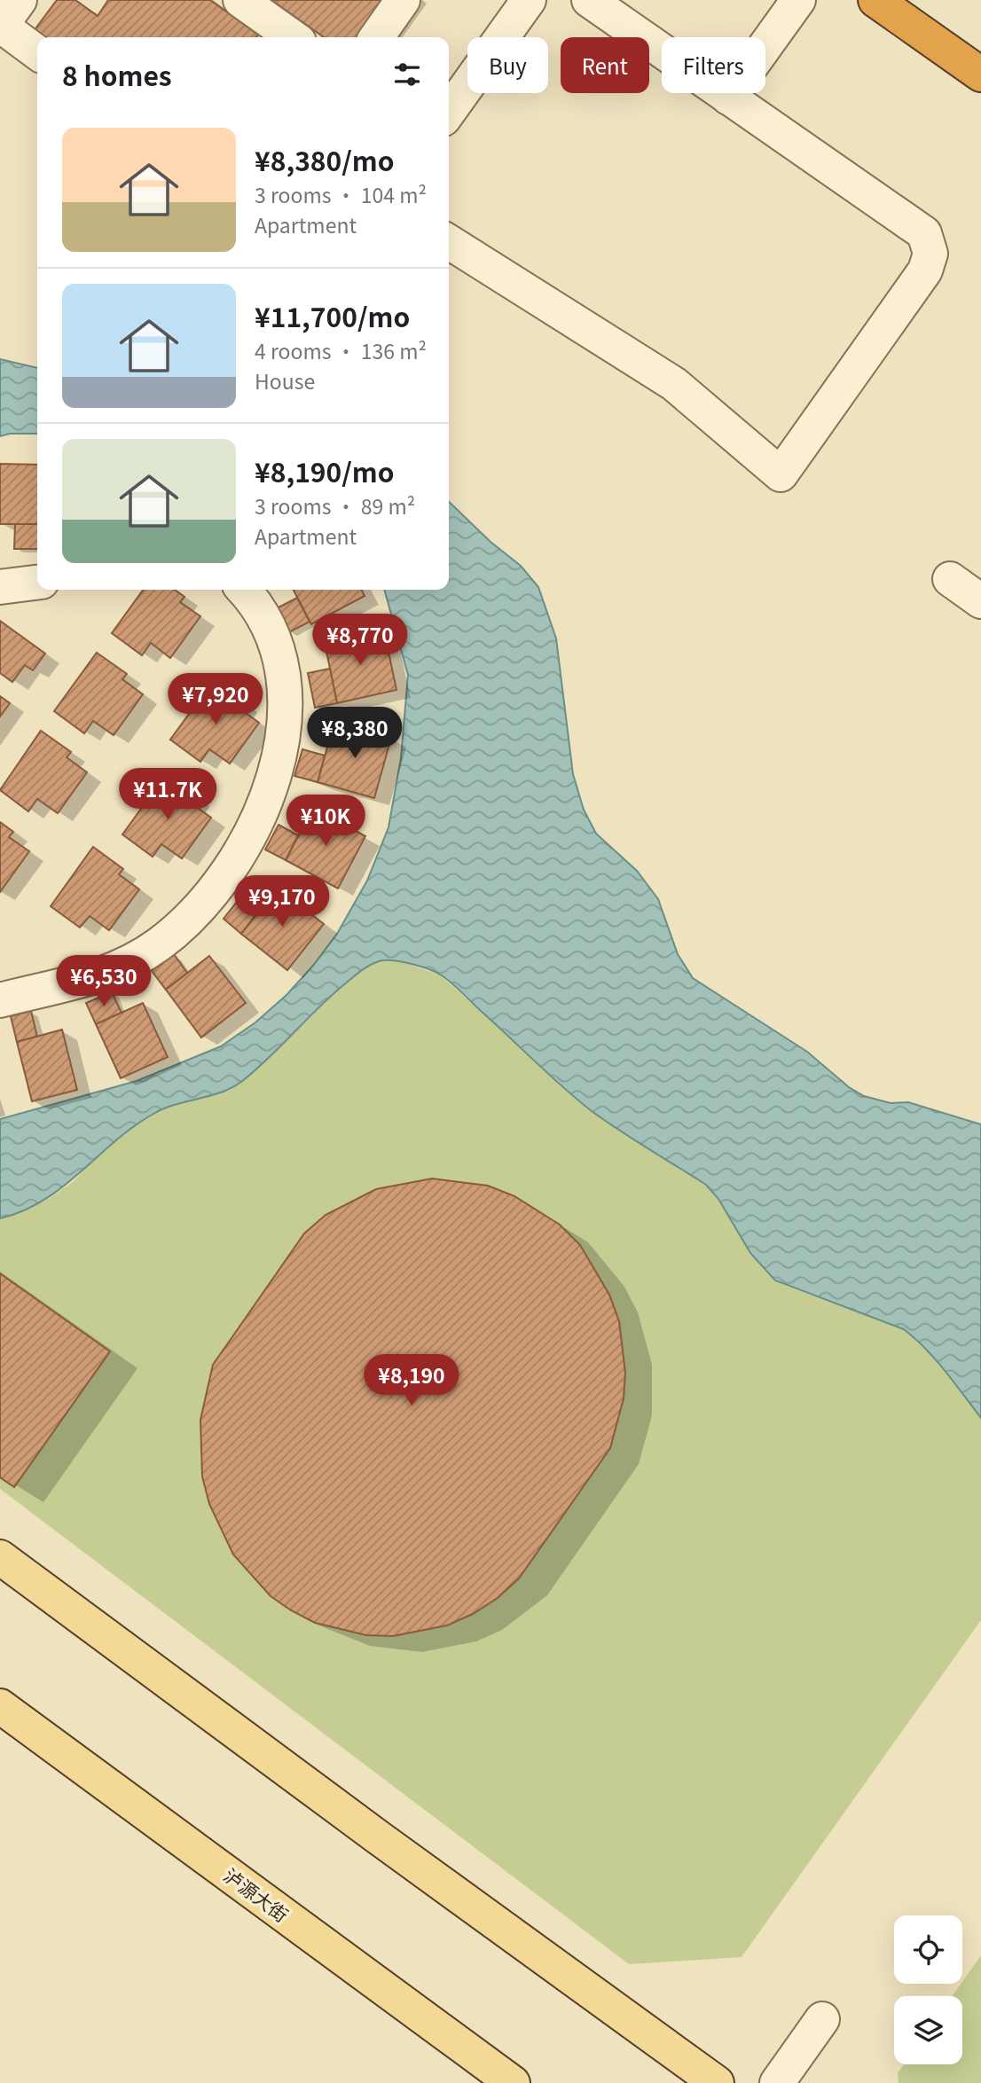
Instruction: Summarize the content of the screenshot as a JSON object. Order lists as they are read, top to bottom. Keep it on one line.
{"streets":{"main road":["泸源大街"]},"page":{"chip":["Buy","Rent","Filters"],"heading":"8 homes","list":[{"name":"¥8,380/mo","note":"3 rooms · 104 m² · Apartment"},{"name":"¥11,700/mo","note":"4 rooms · 136 m² · House"},{"name":"¥8,190/mo","note":"3 rooms · 89 m² · Apartment"}],"price":["¥8,770","¥7,920","¥8,380","¥11.7K","¥10K","¥9,170","¥6,530","¥8,190"]}}
